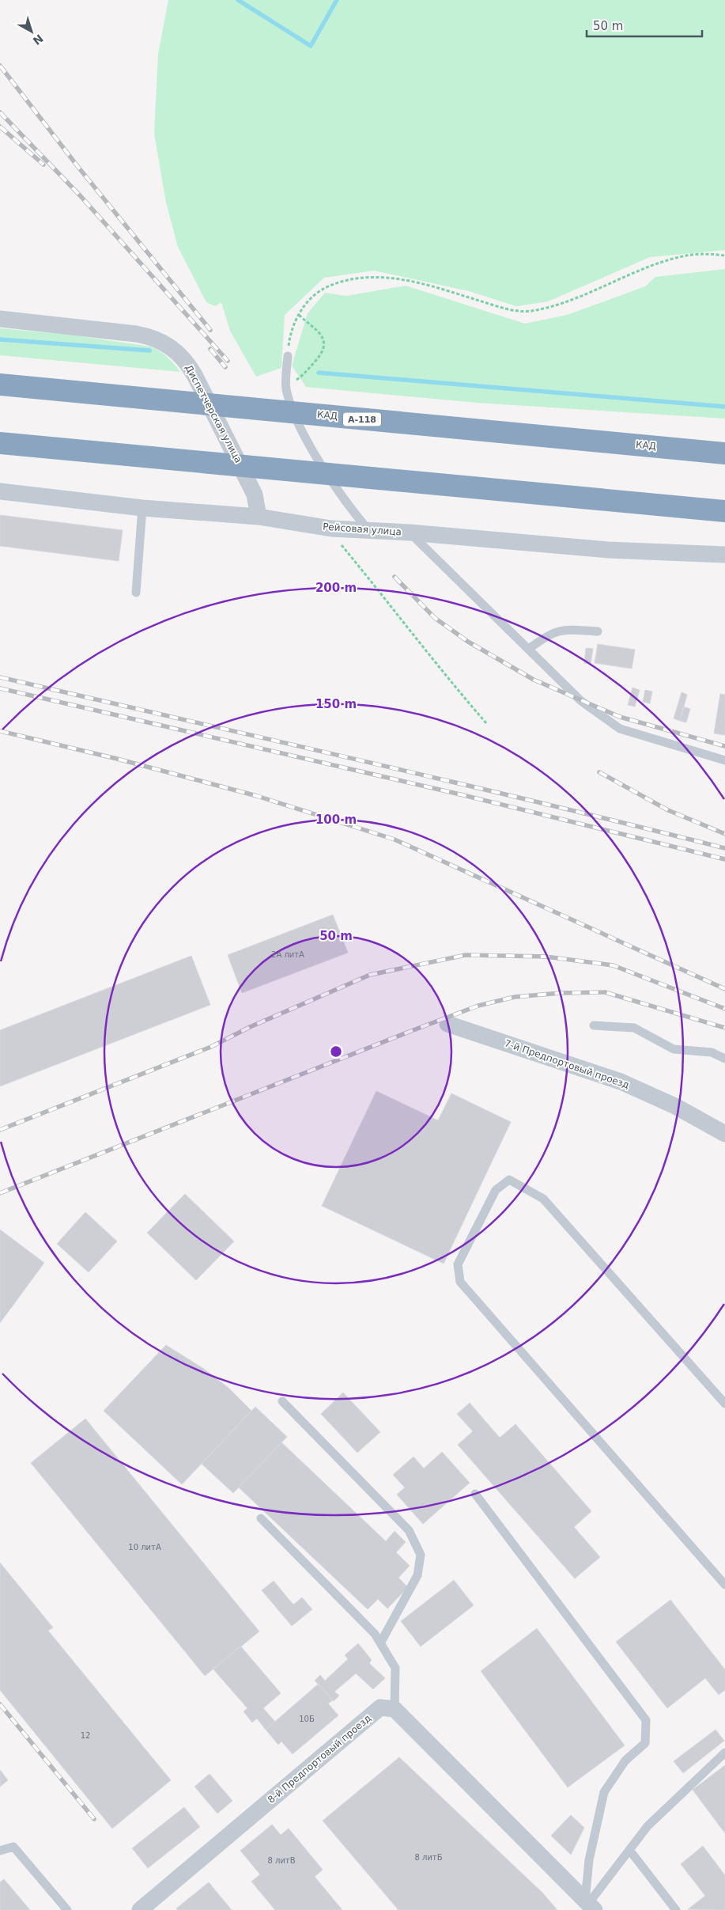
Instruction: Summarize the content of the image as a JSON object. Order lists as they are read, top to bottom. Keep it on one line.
{"streets":{"highway":["КАД","А-118"],"street":["Диспетчерская улица","Рейсовая улица","7-й Предпортовый проезд","8-й Предпортовый проезд"]},"crossings":[["Диспетчерская улица","Рейсовая улица"]],"house_numbers":["2А литА","10 литА","10Б","12","8 литБ","8 литВ"],"scale_bar":"50 m","north":"bottom right","rings":["200 m","150 m","100 m","50 m"]}
